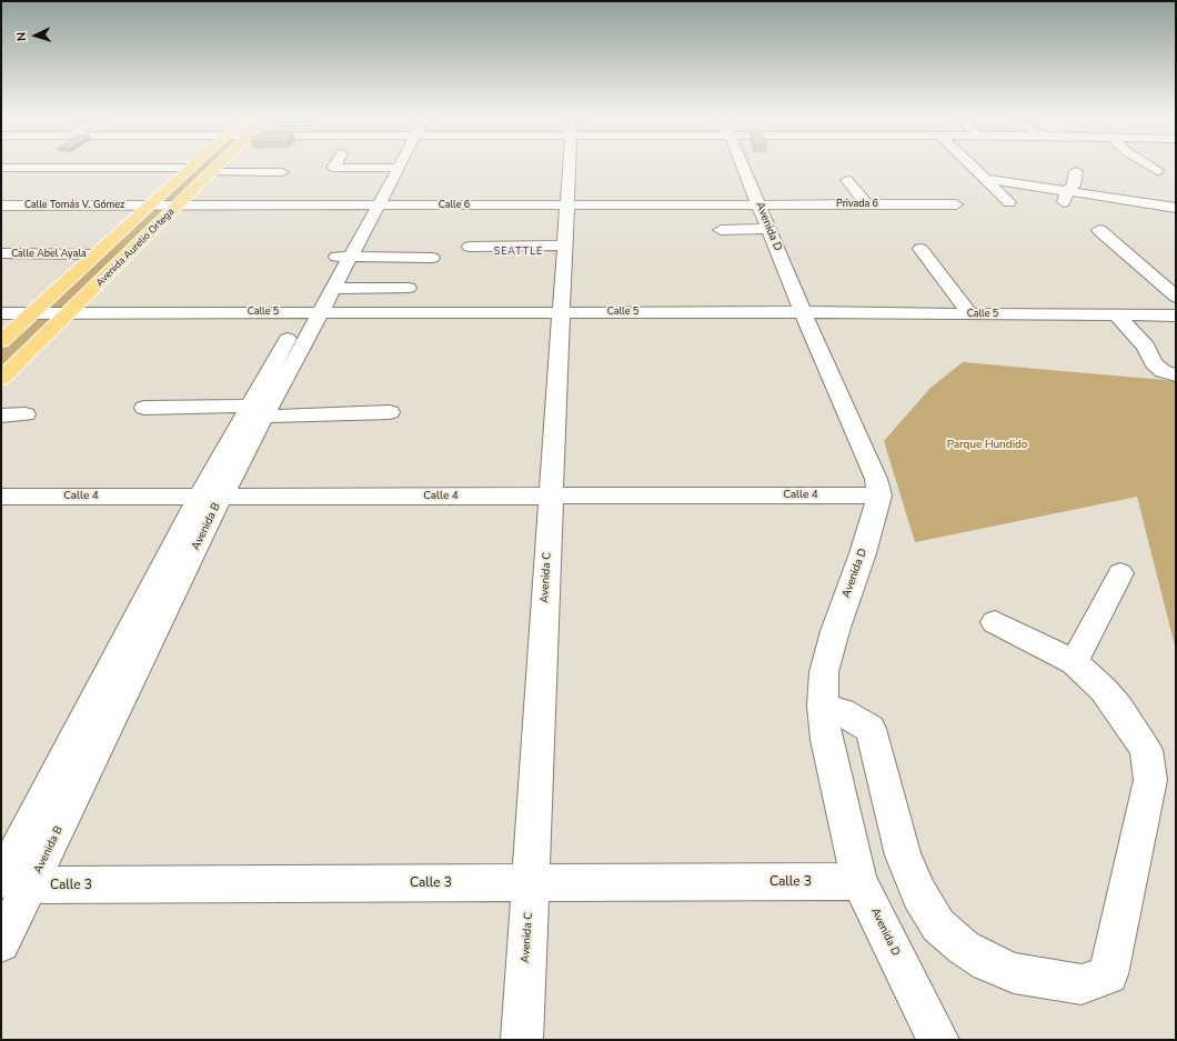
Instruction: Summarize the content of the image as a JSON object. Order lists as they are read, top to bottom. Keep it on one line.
{"streets":{"main road":["Avenida Aurelio Ortega"],"street":["Privada 6","Calle Tomás V. Gómez","Calle 6","Avenida D","Calle Abel Ayala","Calle 5","Calle 4","Avenida B","Avenida C","Calle 3"]},"crossings":[["Privada 6","Calle 6"],["Privada 6","Avenida D"],["Calle Tomás V. Gómez","Calle 6"],["Calle Tomás V. Gómez","Avenida Aurelio Ortega"],["Calle 6","Avenida D"],["Calle 6","Avenida Aurelio Ortega"],["Calle 6","Avenida B"],["Calle 6","Avenida C"],["Avenida D","Calle 5"],["Avenida D","Calle 4"],["Avenida D","Calle 3"],["Avenida Aurelio Ortega","Calle Abel Ayala"],["Avenida Aurelio Ortega","Calle 5"],["Calle 5","Avenida B"],["Calle 5","Avenida C"],["Calle 4","Avenida B"],["Calle 4","Avenida C"],["Avenida B","Calle 3"],["Avenida C","Calle 3"]],"districts":["SEATTLE"],"parks":["Parque Hundido"],"north":"left"}
